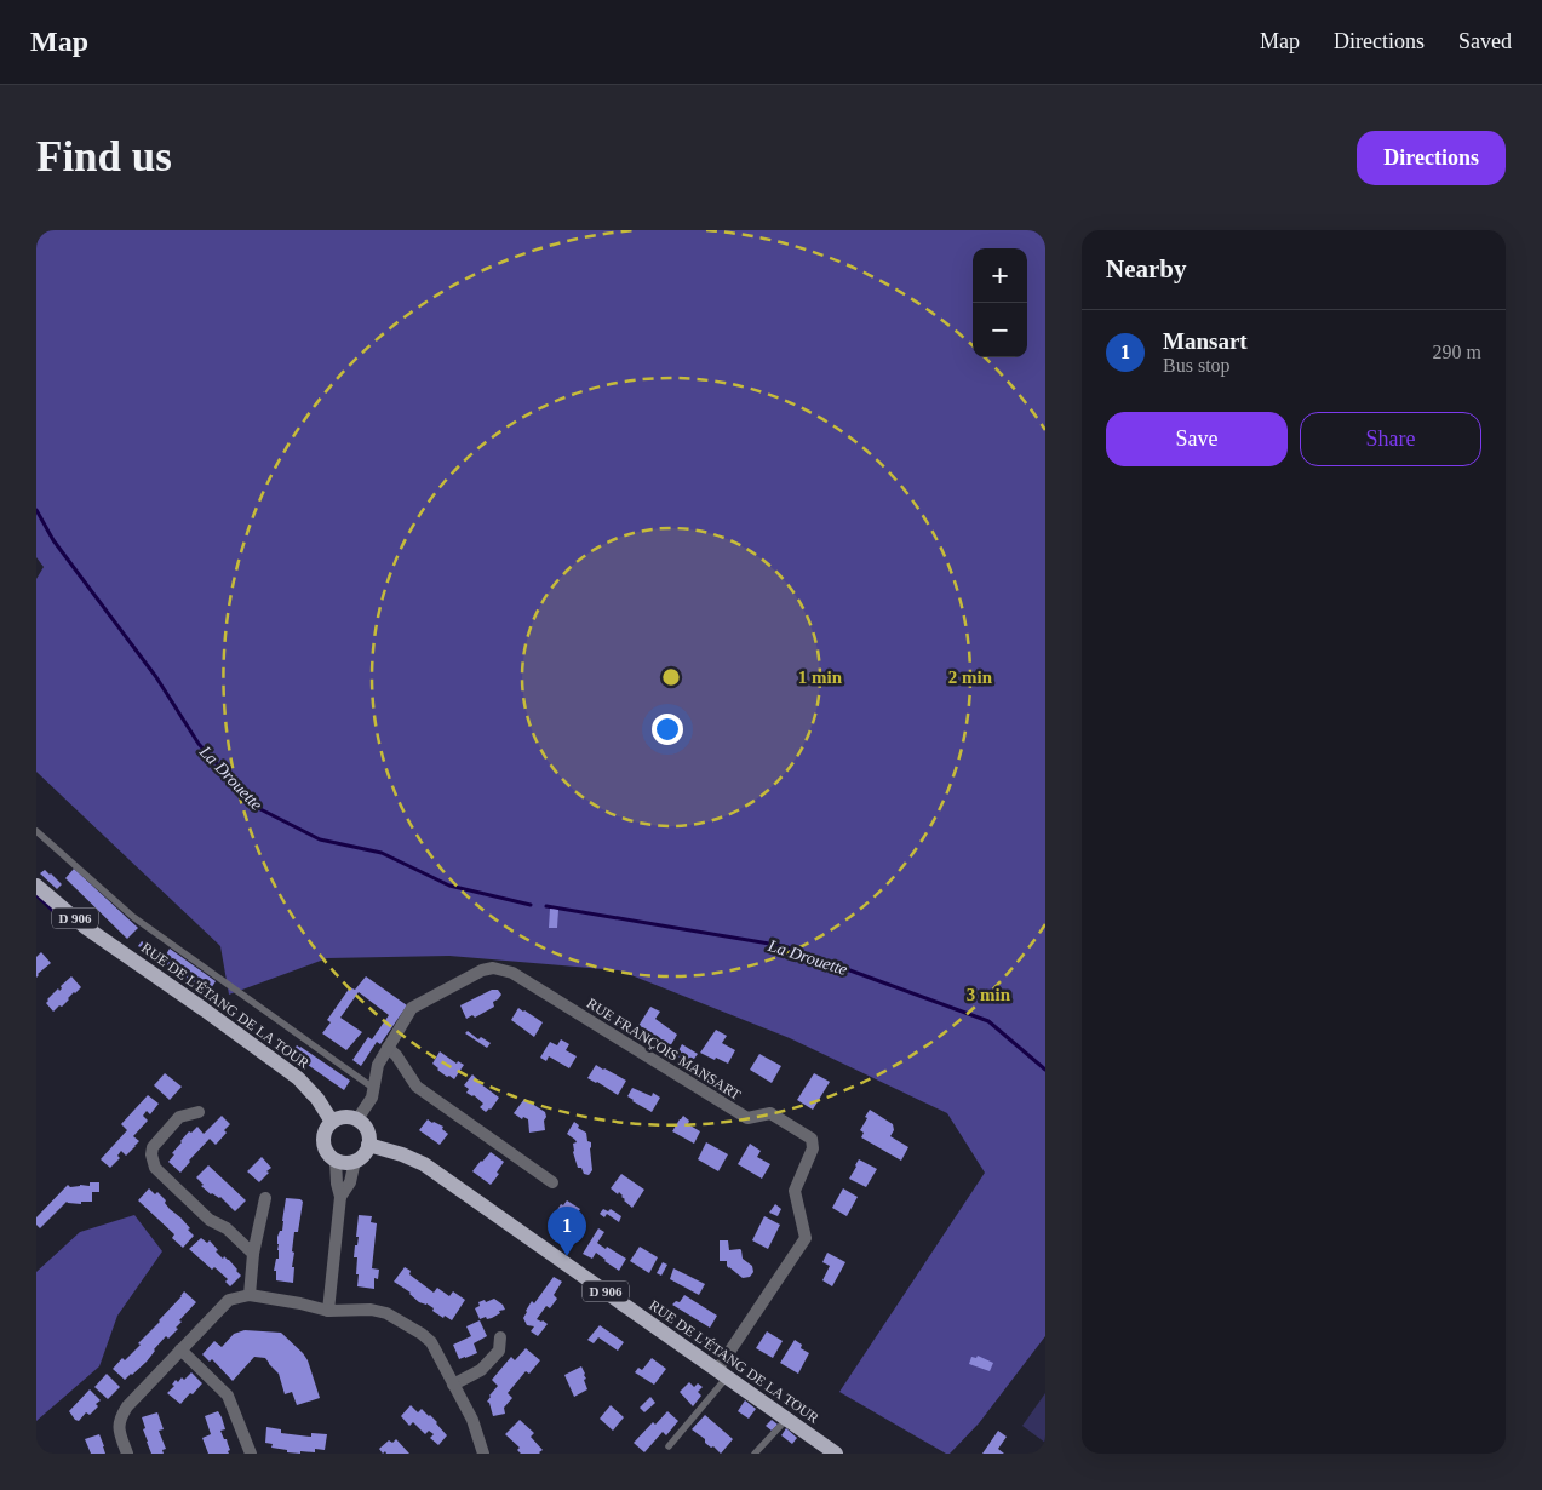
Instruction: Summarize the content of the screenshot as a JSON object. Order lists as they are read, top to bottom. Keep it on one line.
{"streets":{"main road":["D 906","RUE DE L'ÉTANG DE LA TOUR"],"street":["RUE FRANÇOIS MANSART"]},"crossings":[["RUE DE L'ÉTANG DE LA TOUR","RUE FRANÇOIS MANSART"]],"water":["La Drouette"],"page":{"header":"Map","nav":["Map","Directions","Saved"],"buttons":["Directions",["Save","Share"]],"title":"Find us","heading":"Nearby","map_buttons":["+","−"],"list":[{"mark":"1","name":"Mansart","note":"Bus stop","value":"290 m"}],"pins":"1"},"rings":["1 min","2 min","3 min"]}
